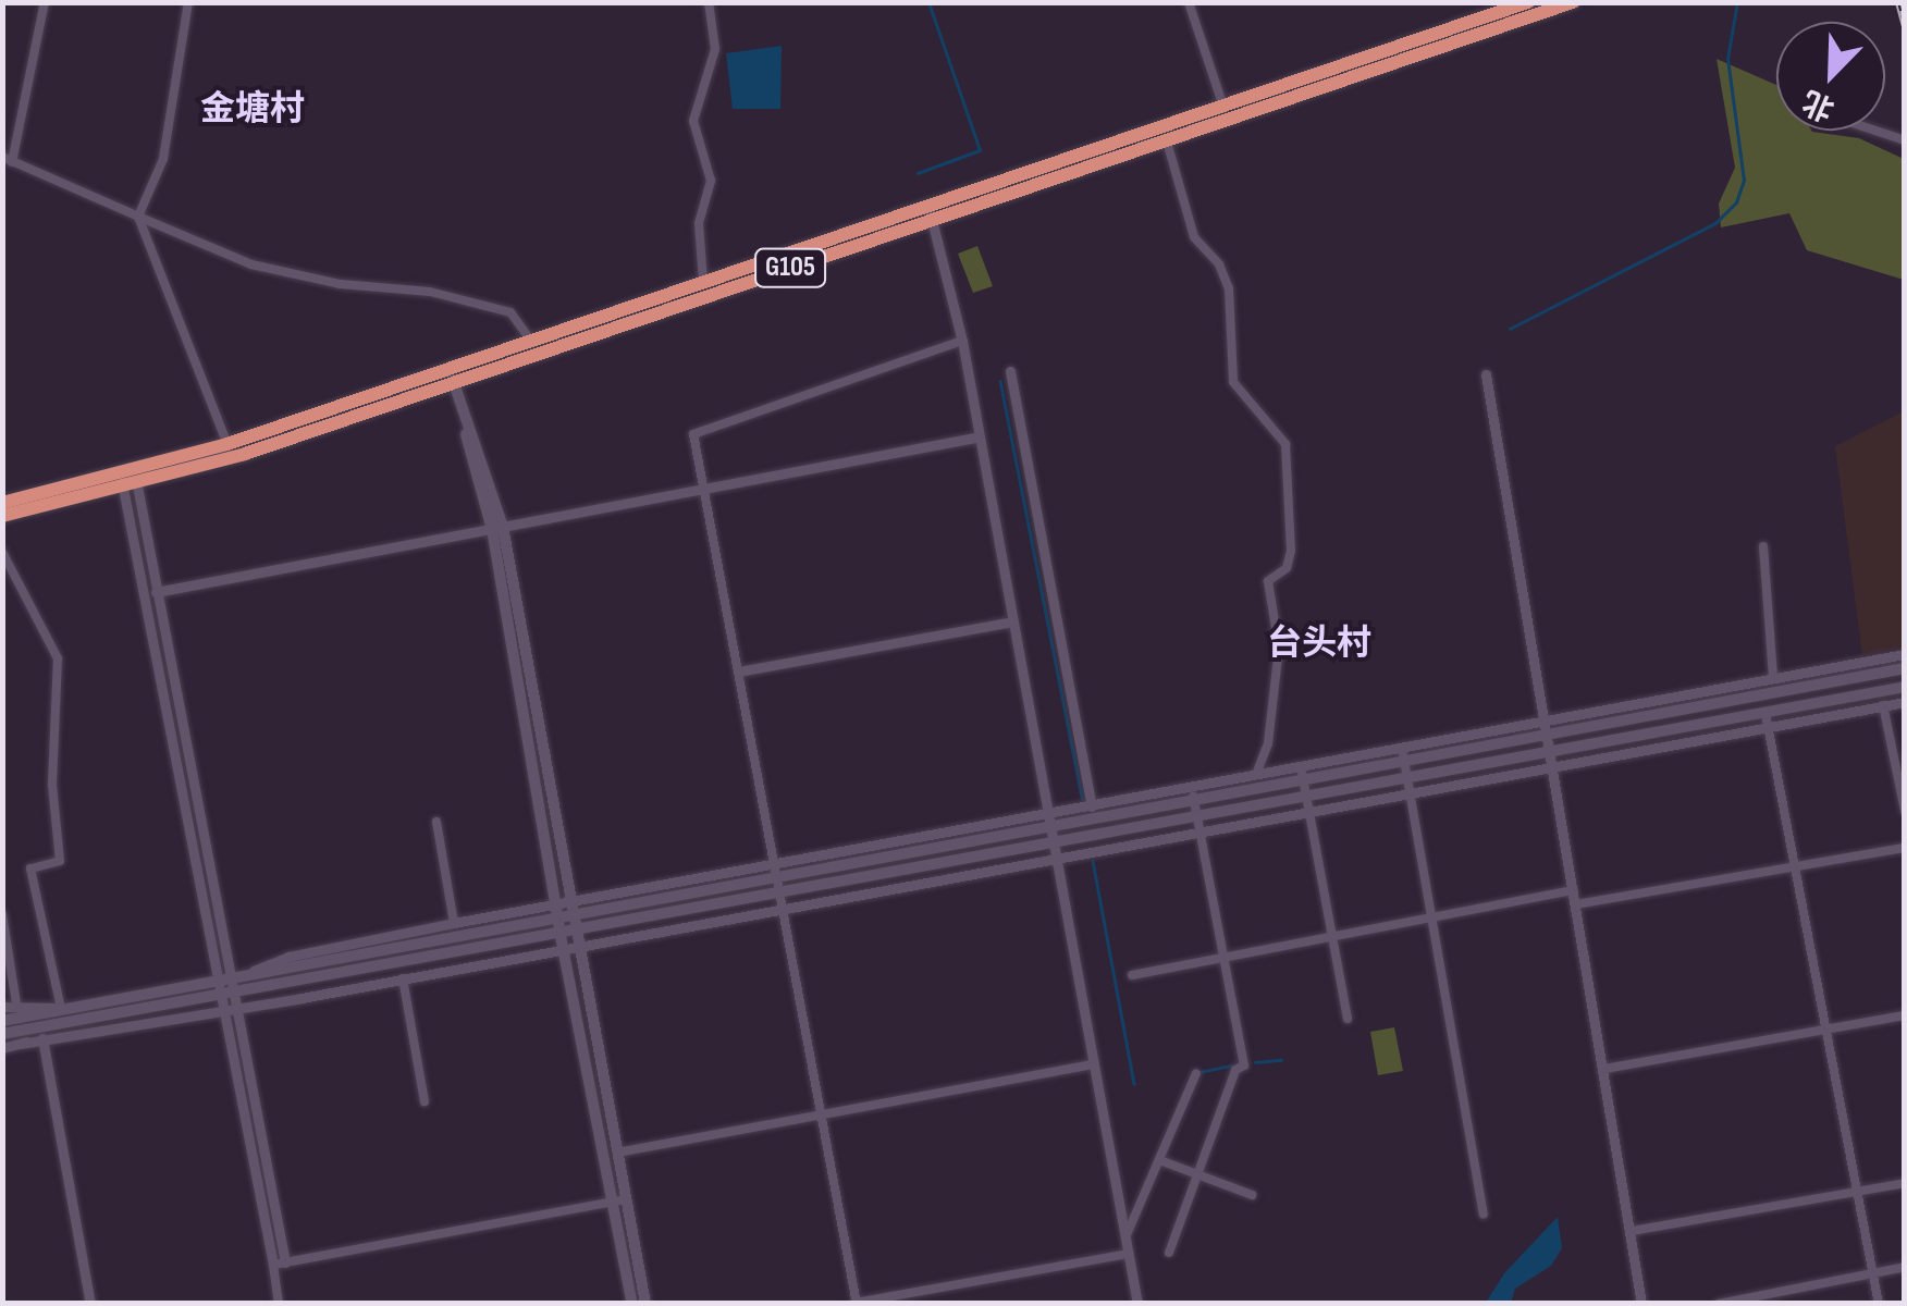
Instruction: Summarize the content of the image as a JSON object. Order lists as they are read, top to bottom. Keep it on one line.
{"streets":{"highway":["G105"]},"districts":["金塘村","台头村"],"north":"bottom left"}
